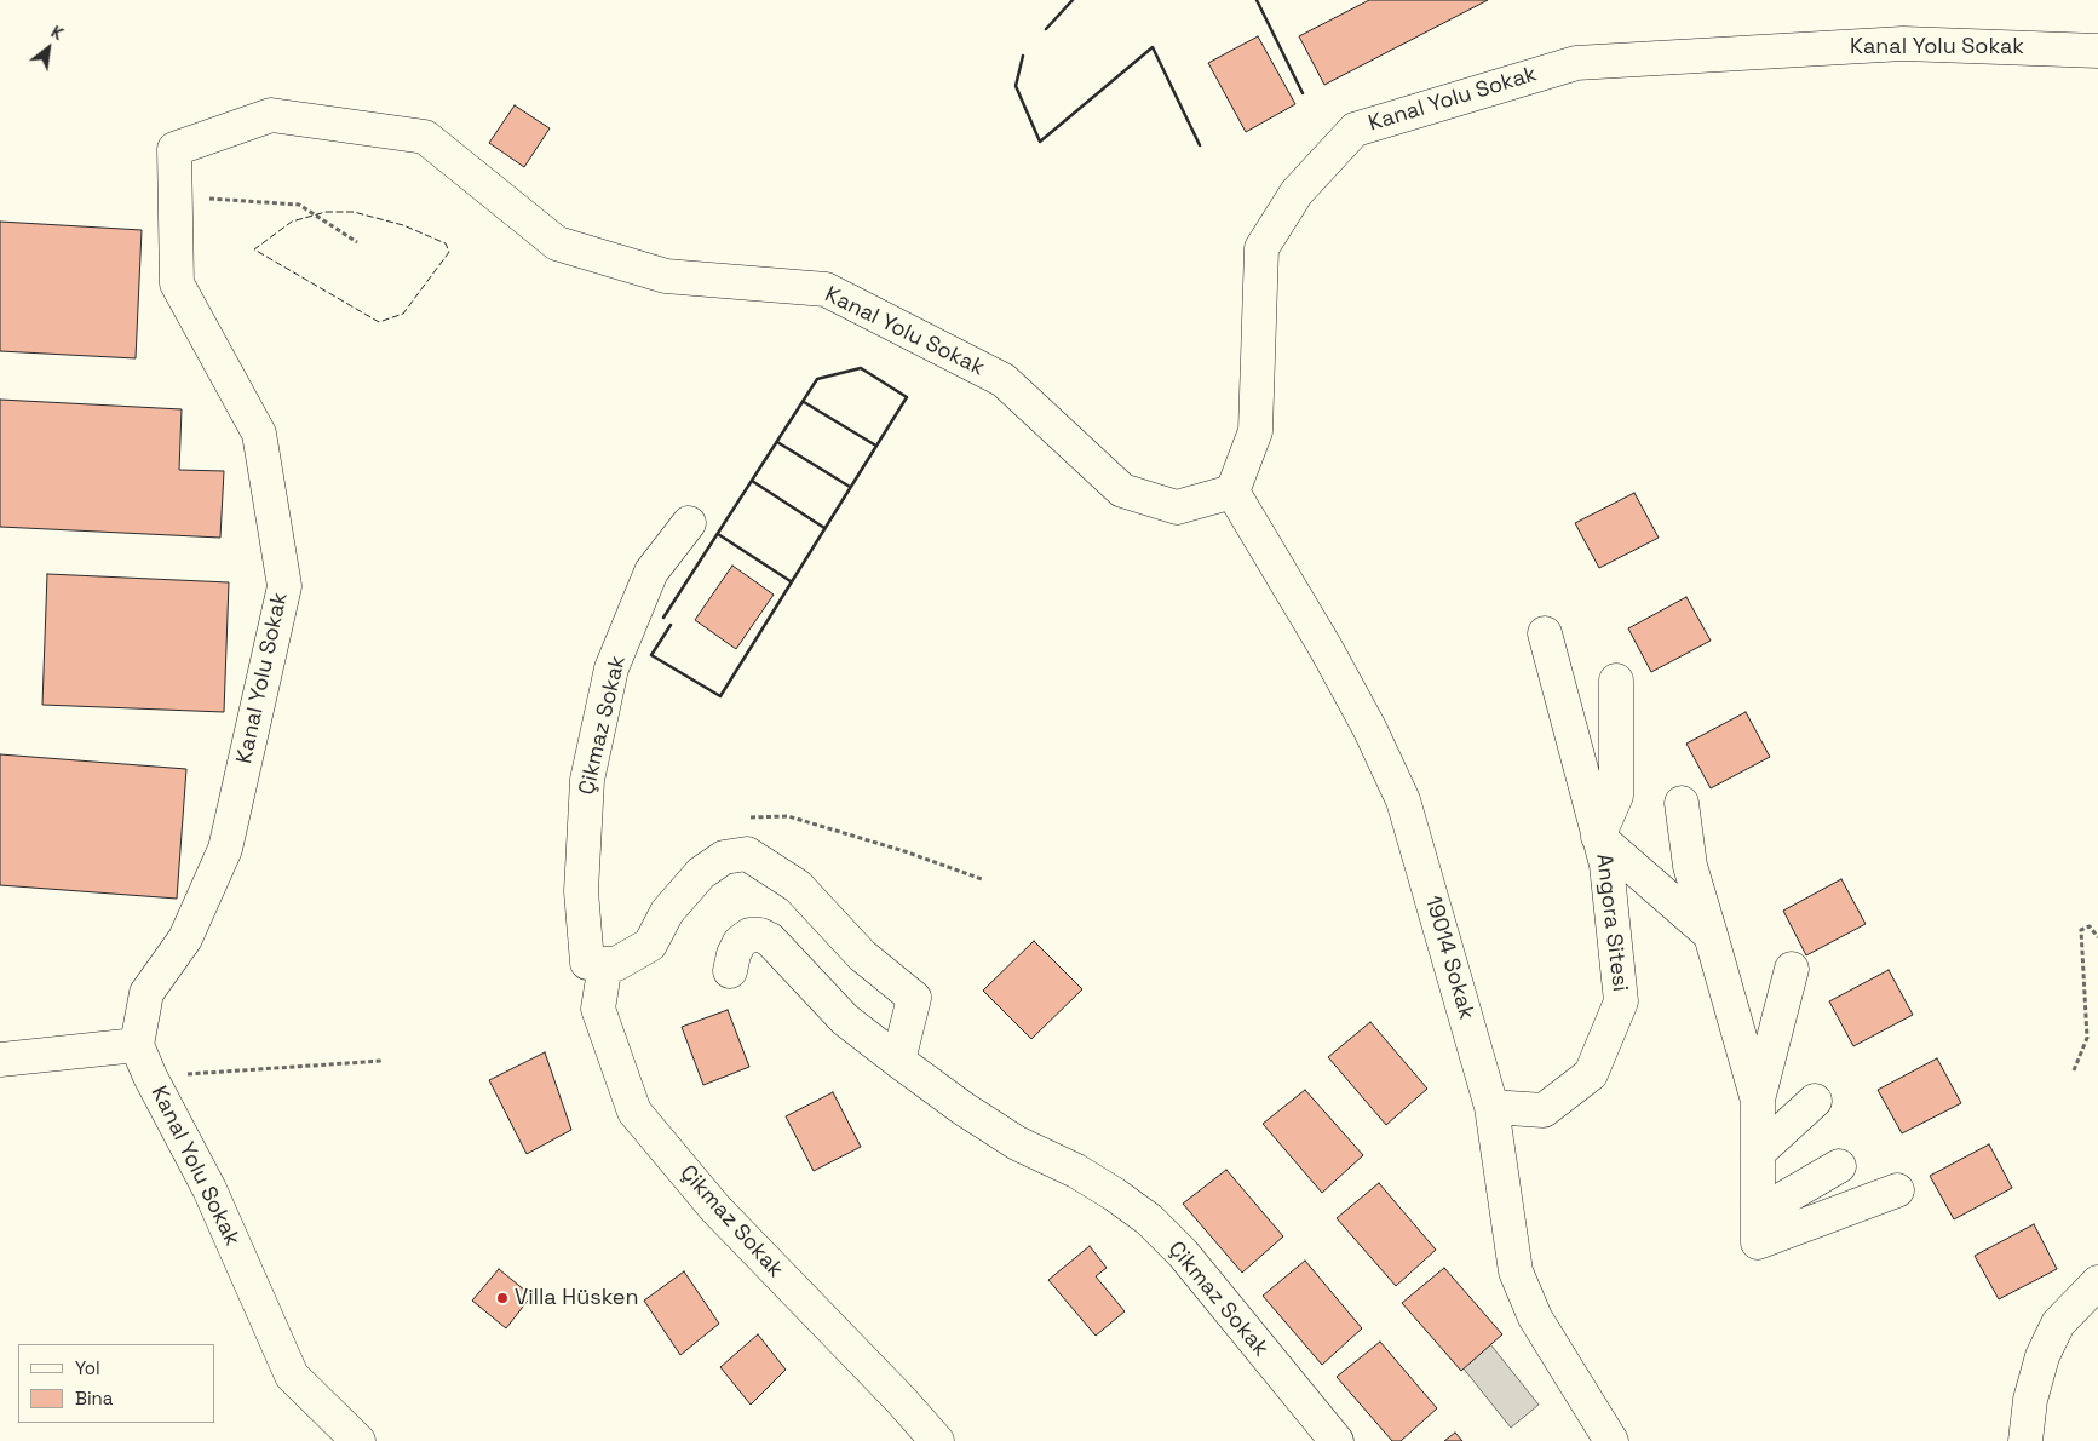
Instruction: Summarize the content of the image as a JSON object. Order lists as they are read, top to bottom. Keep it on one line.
{"streets":{"street":["Kanal Yolu Sokak","Çikmaz Sokak","Angora Sitesi","19014 Sokak"]},"crossings":[["Kanal Yolu Sokak","19014 Sokak"],["Angora Sitesi","19014 Sokak"]],"places":["Villa Hüsken"],"legend":["Yol","Bina"],"north":"top right"}
